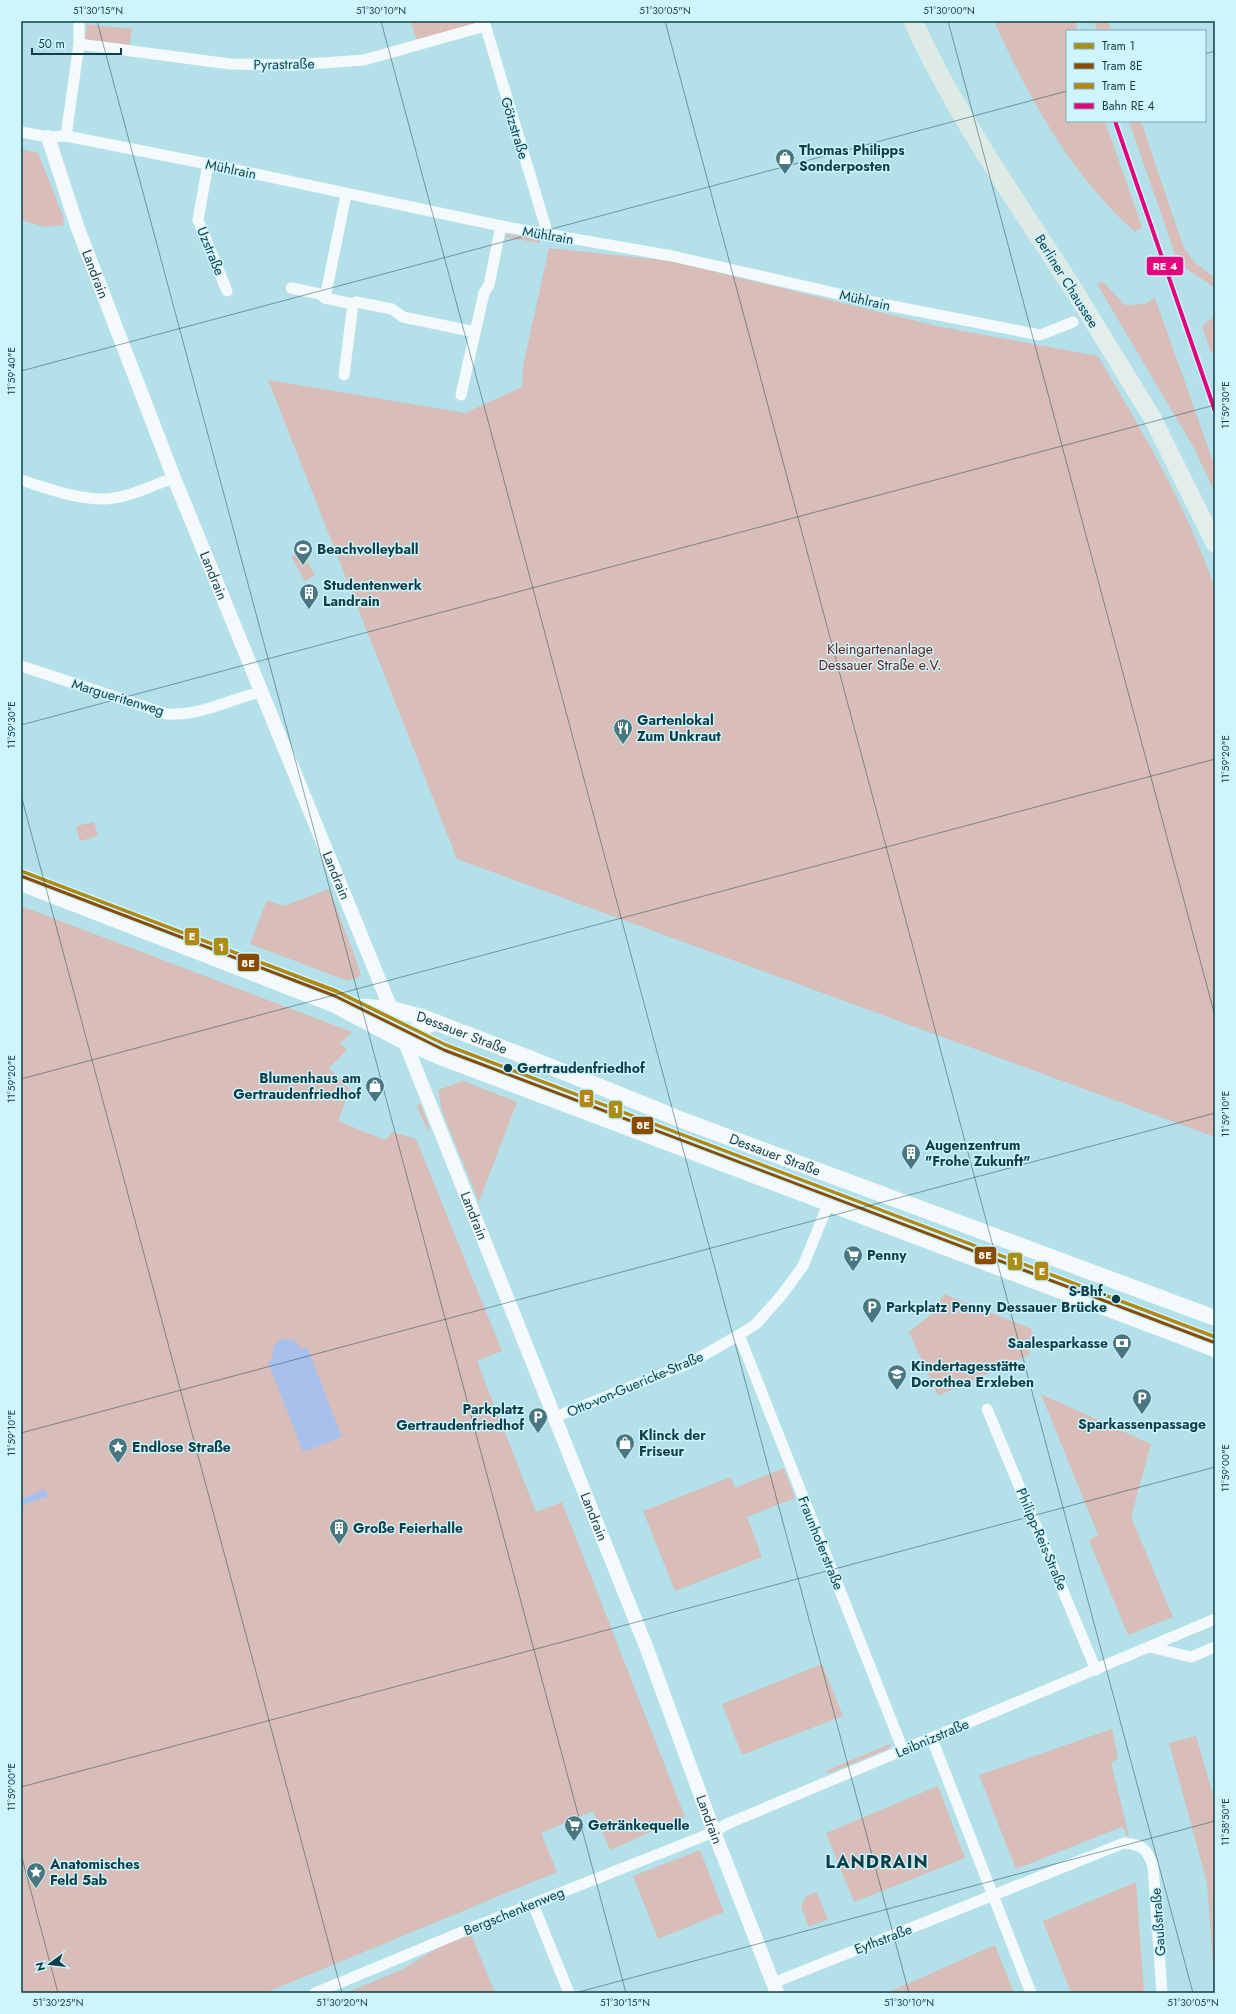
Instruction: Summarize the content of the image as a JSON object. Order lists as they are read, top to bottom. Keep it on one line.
{"streets":{"highway":["Berliner Chaussee"],"main road":["Dessauer Straße"],"street":["Pyrastraße","Götzstraße","Mühlrain","Uzstraße","Landrain","Margueritenweg","Otto-von-Guericke-Straße","Philipp-Reis-Straße","Fraunhoferstraße","Leibnizstraße","Bergschenkenweg","Gaußstraße","Eythstraße"]},"crossings":[["Pyrastraße","Götzstraße"],["Götzstraße","Mühlrain"],["Mühlrain","Uzstraße"],["Mühlrain","Landrain"],["Landrain","Margueritenweg"],["Landrain","Dessauer Straße"],["Landrain","Otto-von-Guericke-Straße"],["Landrain","Leibnizstraße"],["Landrain","Bergschenkenweg"],["Landrain","Eythstraße"],["Dessauer Straße","Otto-von-Guericke-Straße"],["Otto-von-Guericke-Straße","Fraunhoferstraße"],["Philipp-Reis-Straße","Leibnizstraße"],["Fraunhoferstraße","Leibnizstraße"],["Leibnizstraße","Bergschenkenweg"],["Gaußstraße","Eythstraße"]],"districts":["LANDRAIN"],"parks":["Kleingartenanlage Dessauer Straße e.V."],"places":{"shop":["Thomas Philipps Sonderposten","Blumenhaus am Gertraudenfriedhof","Klinck der Friseur"],"sports":["Beachvolleyball"],"building":["Studentenwerk Landrain","Augenzentrum \"Frohe Zukunft\"","Große Feierhalle"],"restaurant":["Gartenlokal Zum Unkraut"],"other":["Gertraudenfriedhof","S-Bhf. Dessauer Brücke"],"supermarket":["Penny","Getränkequelle"],"parking":["Parkplatz Penny","Sparkassenpassage","Parkplatz Gertraudenfriedhof"],"bank":["Saalesparkasse"],"school or university":["Kindertagesstätte Dorothea Erxleben"],"place":["Endlose Straße","Anatomisches Feld 5ab"]},"lines":["tram line 1","tram line E","tram line 8E"],"legend":["Tram 1","Tram 8E","Tram E","Bahn RE 4"],"scale_bar":"50 m","north":"left","coordinates":["51°30'15\"N","51°30'10\"N","51°30'05\"N","51°30'00\"N","11°59'40\"E","11°59'30\"E","11°59'20\"E","11°59'10\"E","11°59'00\"E","11°58'50\"E","51°30'25\"N","51°30'20\"N"]}
